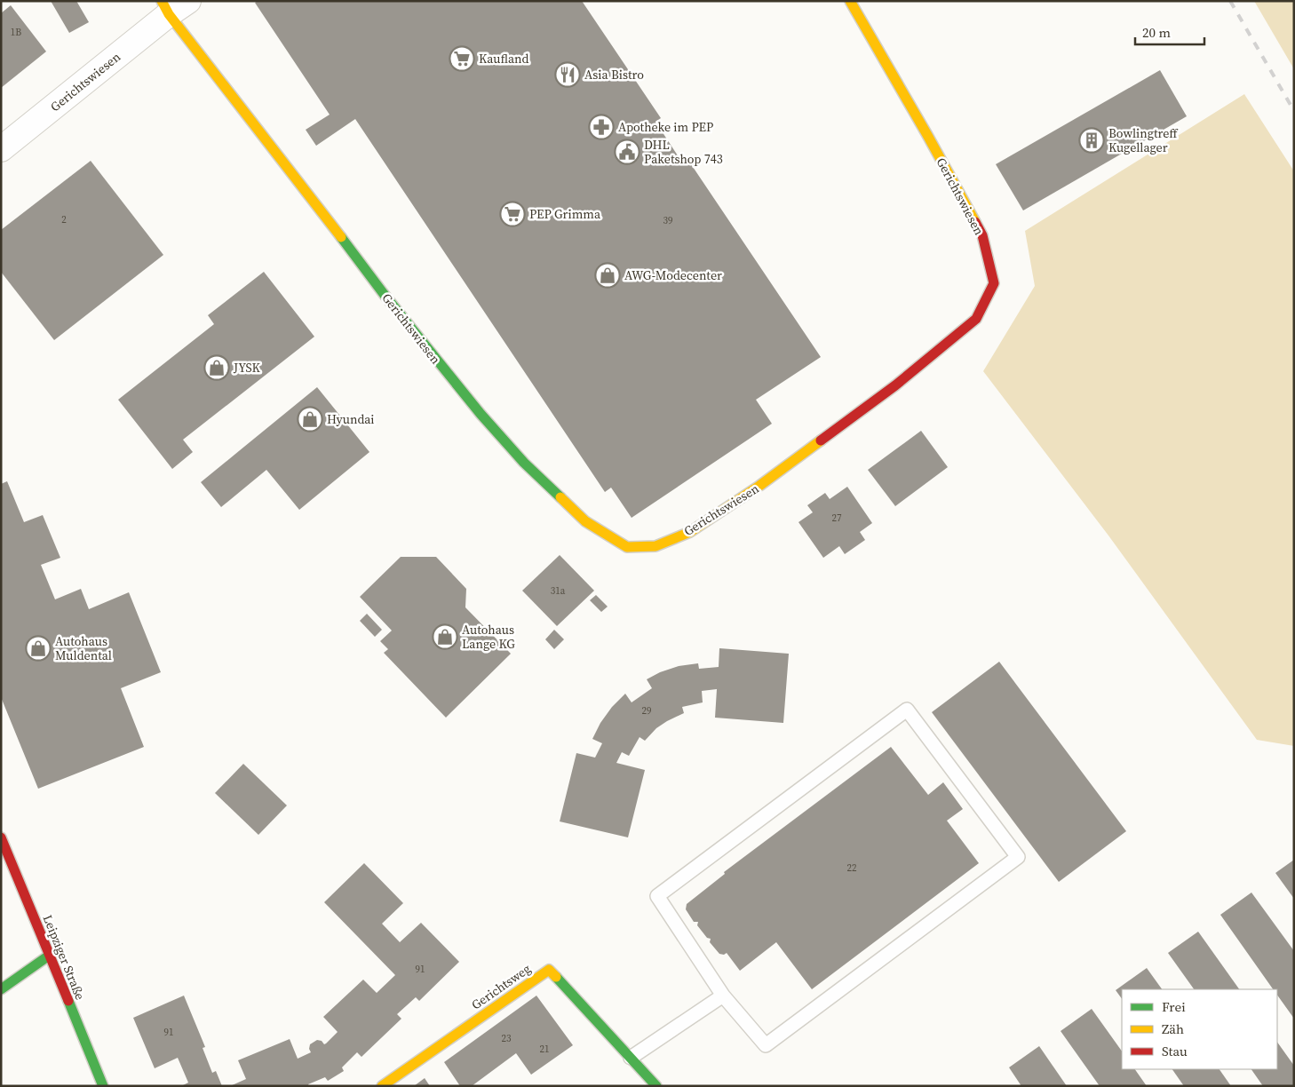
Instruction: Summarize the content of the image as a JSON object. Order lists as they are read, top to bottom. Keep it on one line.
{"streets":{"street":["Gerichtswiesen","Leipziger Straße","Gerichtsweg"]},"places":{"supermarket":["Kaufland","PEP Grimma"],"restaurant":["Asia Bistro"],"pharmacy":["Apotheke im PEP"],"building":["Bowlingtreff Kugellager"],"public building":["DHL Paketshop 743"],"shop":["AWG-Modecenter","JYSK","Hyundai","Autohaus Lange KG","Autohaus Muldental"]},"house_numbers":["1B","2","39","27","31a","29","22","91","91","23","21"],"legend":["Frei","Zäh","Stau"],"scale_bar":"20 m"}
